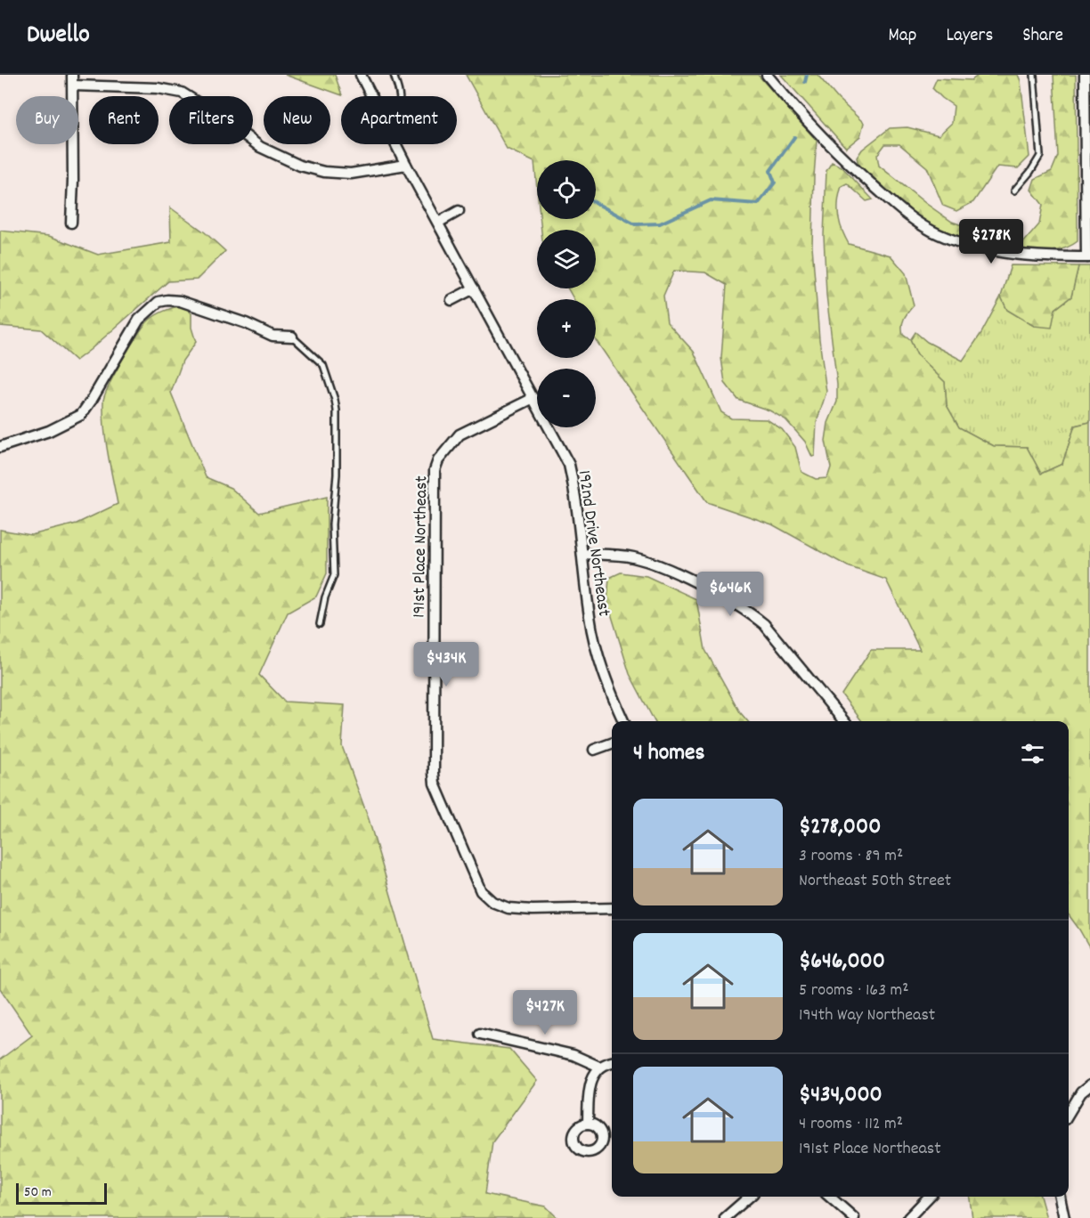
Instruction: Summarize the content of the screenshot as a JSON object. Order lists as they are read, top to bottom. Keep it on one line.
{"streets":{"street":["192nd Drive Northeast","191st Place Northeast"]},"crossings":[["192nd Drive Northeast","191st Place Northeast"]],"scale_bar":"50 m","page":{"header":"Dwello","nav":["Map","Layers","Share"],"chip":["Buy","Rent","Filters","New","Apartment"],"map_buttons":["+","−"],"price":["$278K","$646K","$434K","$427K"],"heading":"4 homes","list":[{"name":"$278,000","note":"3 rooms · 89 m² · Northeast 50th Street"},{"name":"$646,000","note":"5 rooms · 163 m² · 194th Way Northeast"},{"name":"$434,000","note":"4 rooms · 112 m² · 191st Place Northeast"}],"scale":"50 m"}}
